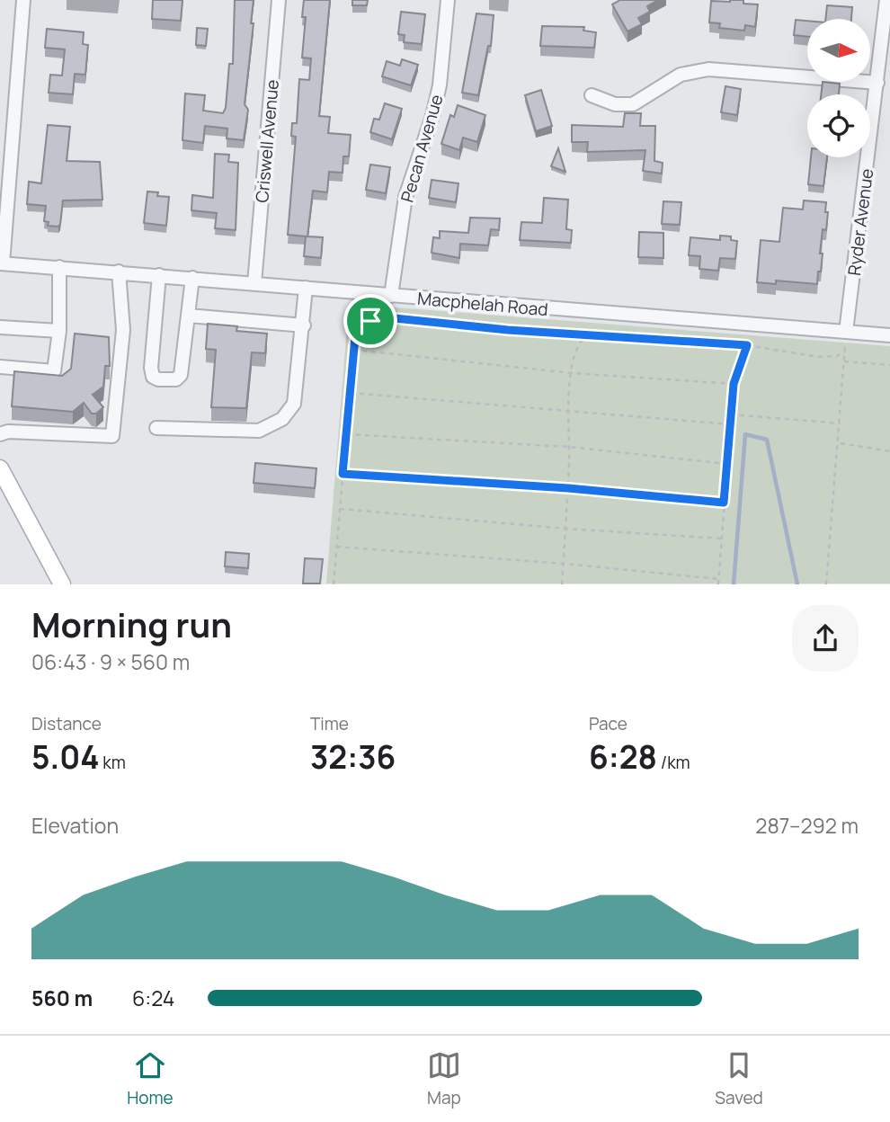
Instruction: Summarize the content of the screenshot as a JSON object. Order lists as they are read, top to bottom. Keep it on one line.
{"streets":{"street":["Criswell Avenue","Pecan Avenue","Ryder Avenue","Macphelah Road"]},"crossings":[["Criswell Avenue","Macphelah Road"],["Pecan Avenue","Macphelah Road"],["Ryder Avenue","Macphelah Road"]],"north":"right","page":{"heading":["Morning run","06:43 · 9 × 560 m"],"stats":[["Distance","5.04 km"],["Time","32:36"],["Pace","6:28 /km"]],"chart":["Elevation","287–292 m"],"list":[{"name":"560 m","note":"6:24"}],"tabs":["Home","Map","Saved"]}}
